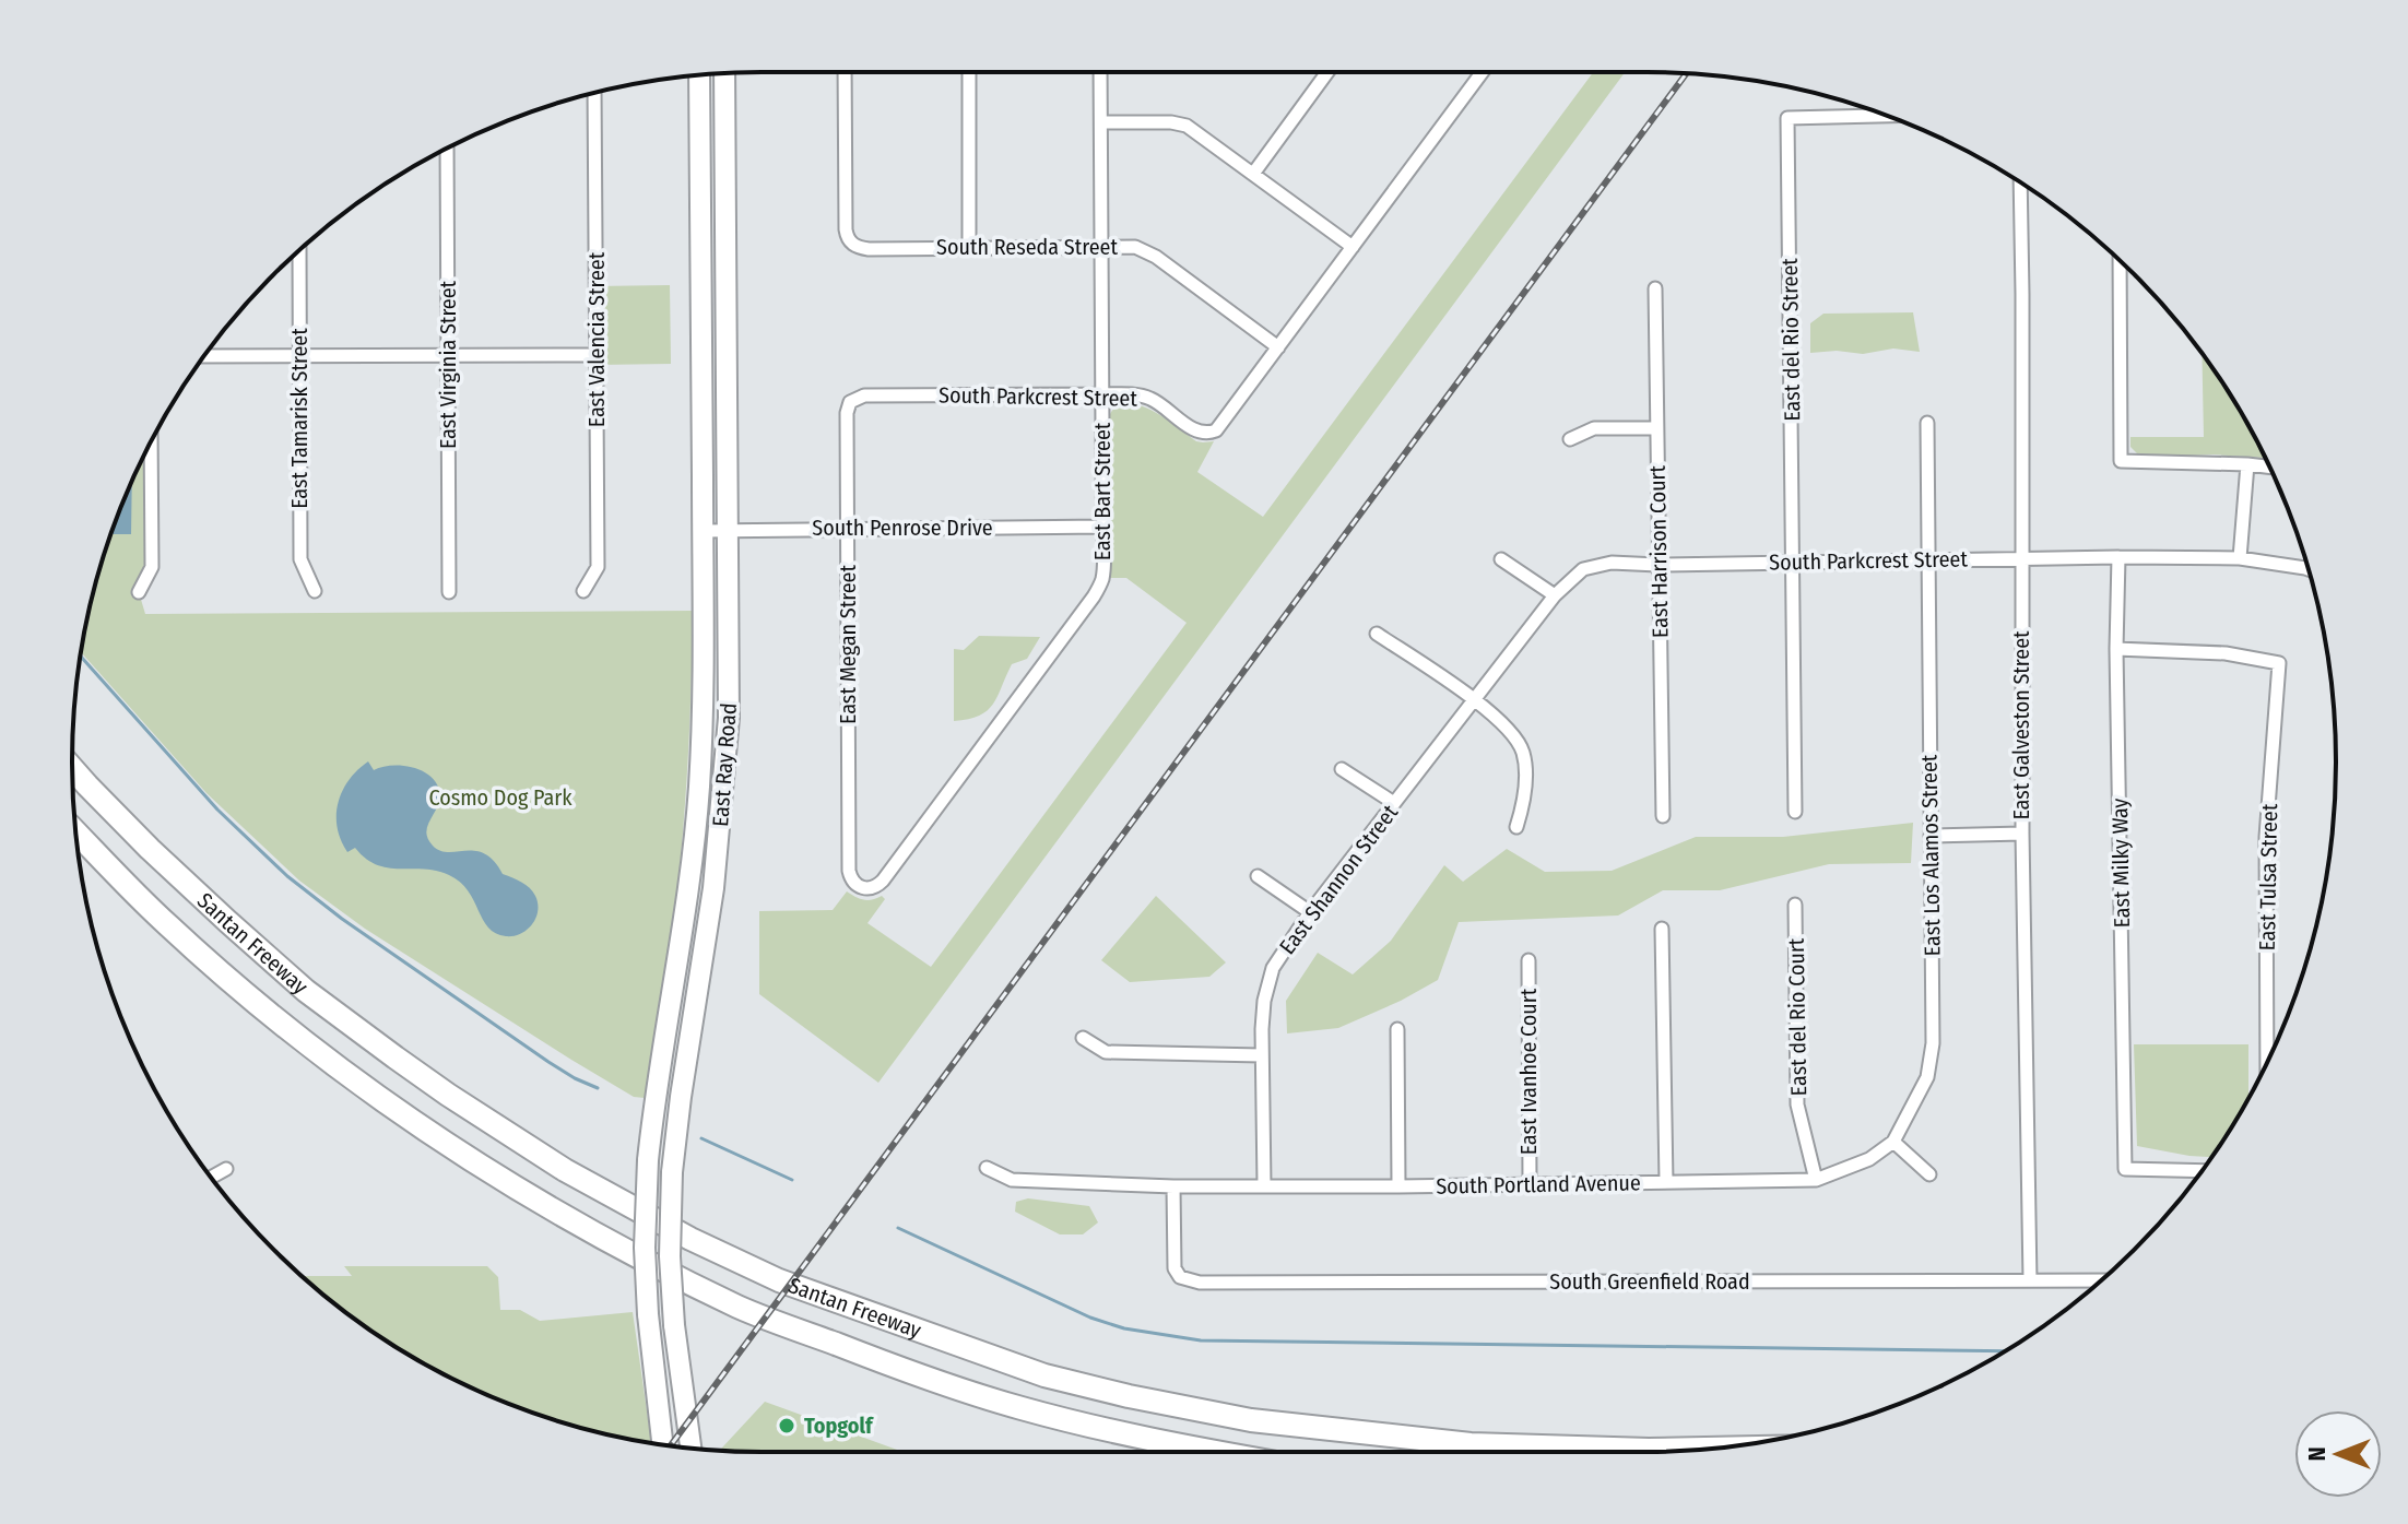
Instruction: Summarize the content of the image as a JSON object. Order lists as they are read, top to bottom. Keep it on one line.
{"streets":{"highway":["Santan Freeway"],"main road":["East Ray Road"],"street":["South Reseda Street","East Valencia Street","East del Rio Street","East Virginia Street","South Parkcrest Street","East Tamarisk Street","East Bart Street","South Penrose Drive","East Harrison Court","East Megan Street","East Galveston Street","East Los Alamos Street","East Milky Way","East Tulsa Street","East Shannon Street","East del Rio Court","East Ivanhoe Court","South Portland Avenue","South Greenfield Road"]},"crossings":[["South Reseda Street","South Parkcrest Street"],["South Reseda Street","East Bart Street"],["East del Rio Street","South Parkcrest Street"],["South Parkcrest Street","East Bart Street"],["South Parkcrest Street","East Harrison Court"],["South Parkcrest Street","East Megan Street"],["South Parkcrest Street","East Galveston Street"],["South Parkcrest Street","East Los Alamos Street"],["South Parkcrest Street","East Milky Way"],["South Parkcrest Street","East Shannon Street"],["East Bart Street","South Penrose Drive"],["East Bart Street","East Megan Street"],["South Penrose Drive","East Megan Street"],["South Penrose Drive","East Ray Road"],["East Galveston Street","South Greenfield Road"],["East Los Alamos Street","South Portland Avenue"],["East Milky Way","East Tulsa Street"],["East Shannon Street","South Portland Avenue"],["East del Rio Court","South Portland Avenue"],["East Ivanhoe Court","South Portland Avenue"],["South Portland Avenue","South Greenfield Road"]],"parks":["Cosmo Dog Park"],"places":["Topgolf"],"north":"left"}
